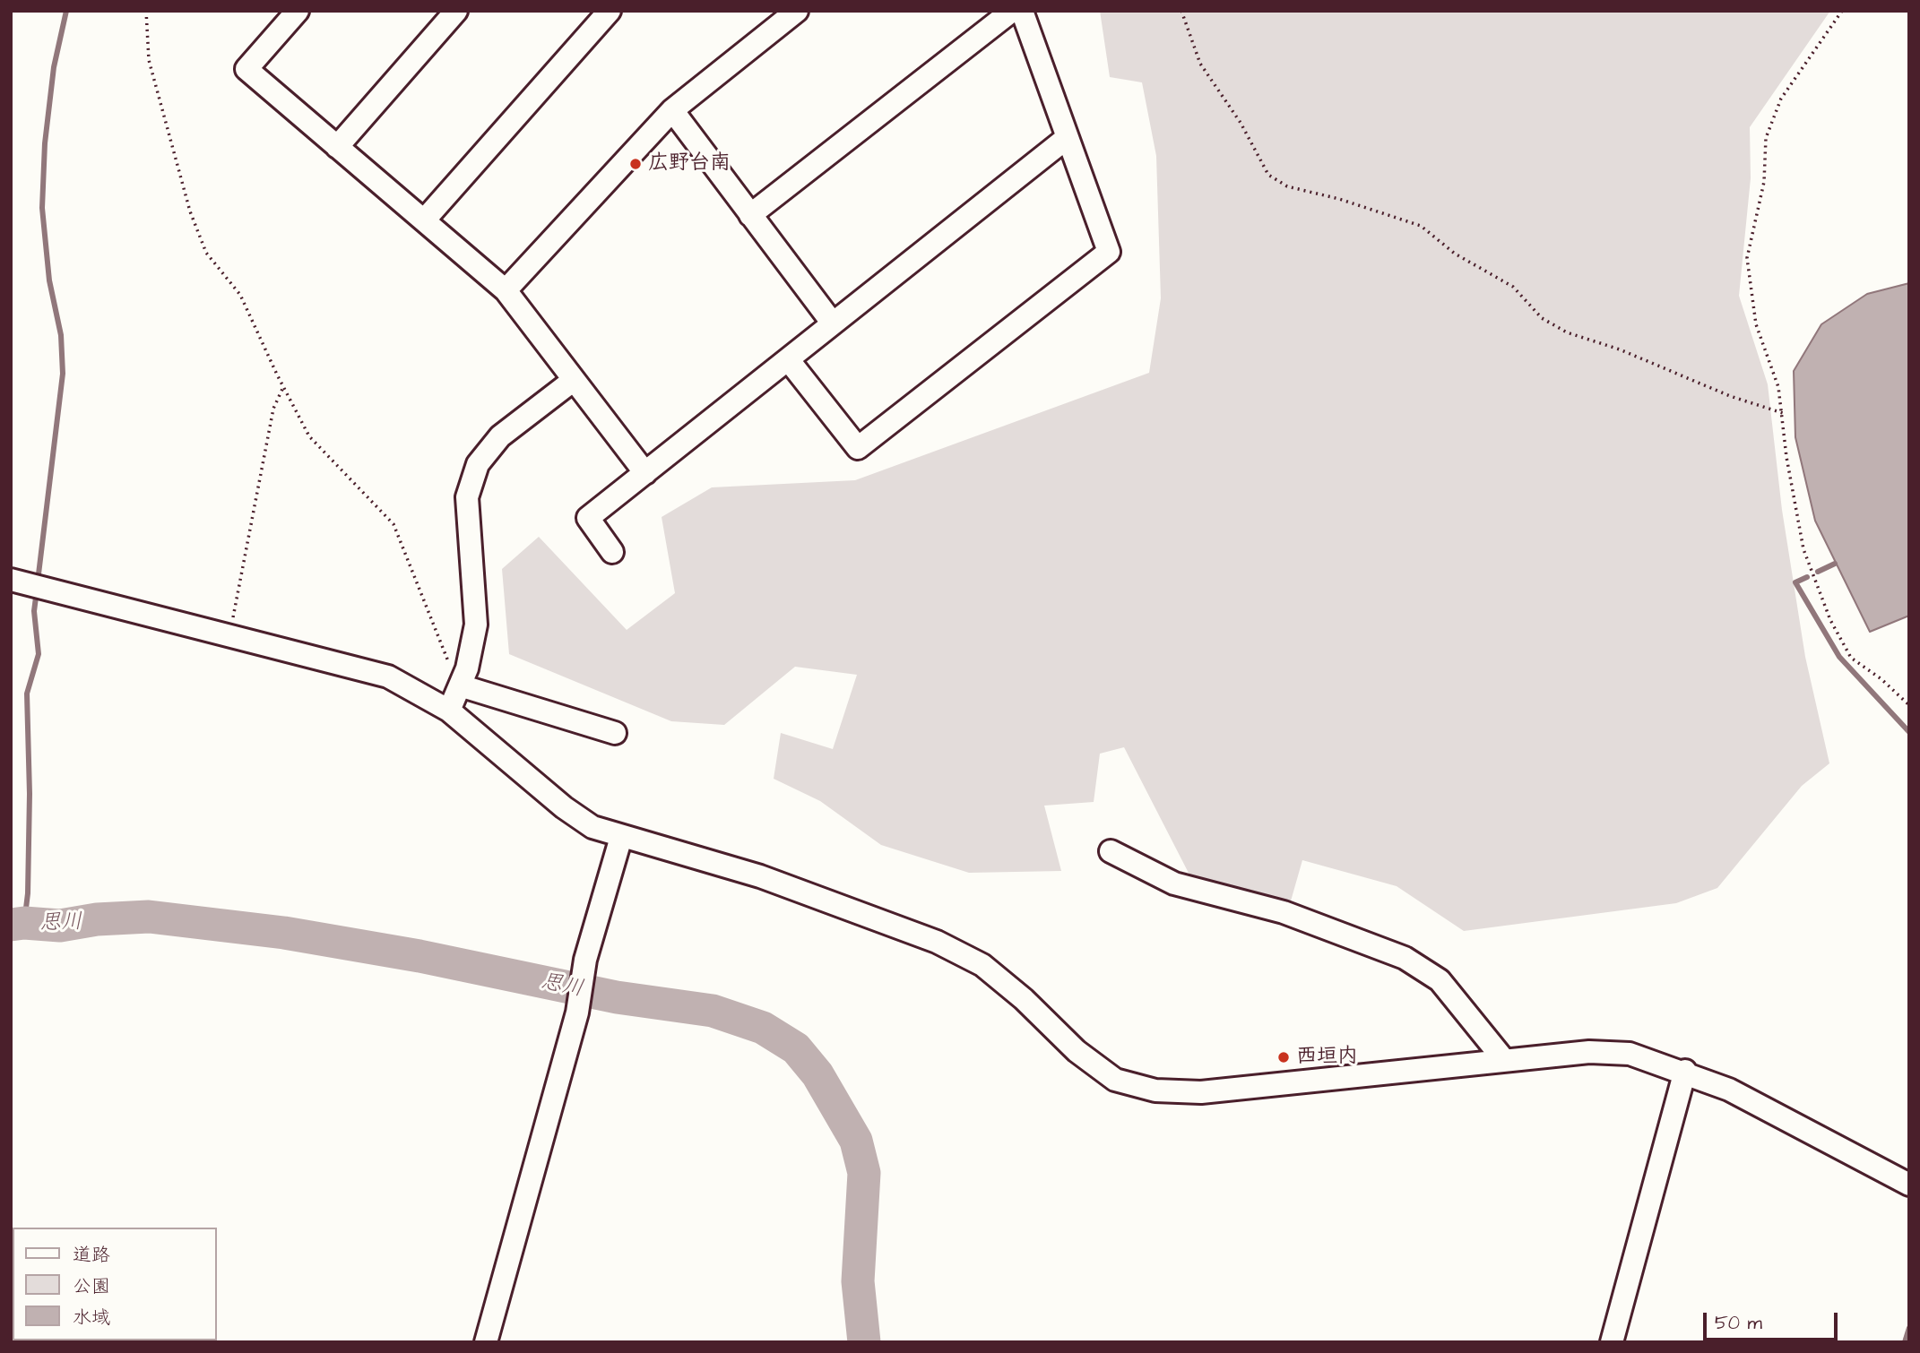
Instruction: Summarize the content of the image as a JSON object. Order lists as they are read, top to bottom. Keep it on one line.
{"water":["思川"],"places":["広野台南","西垣内"],"legend":["道路","公園","水域"],"scale_bar":"50 m"}
